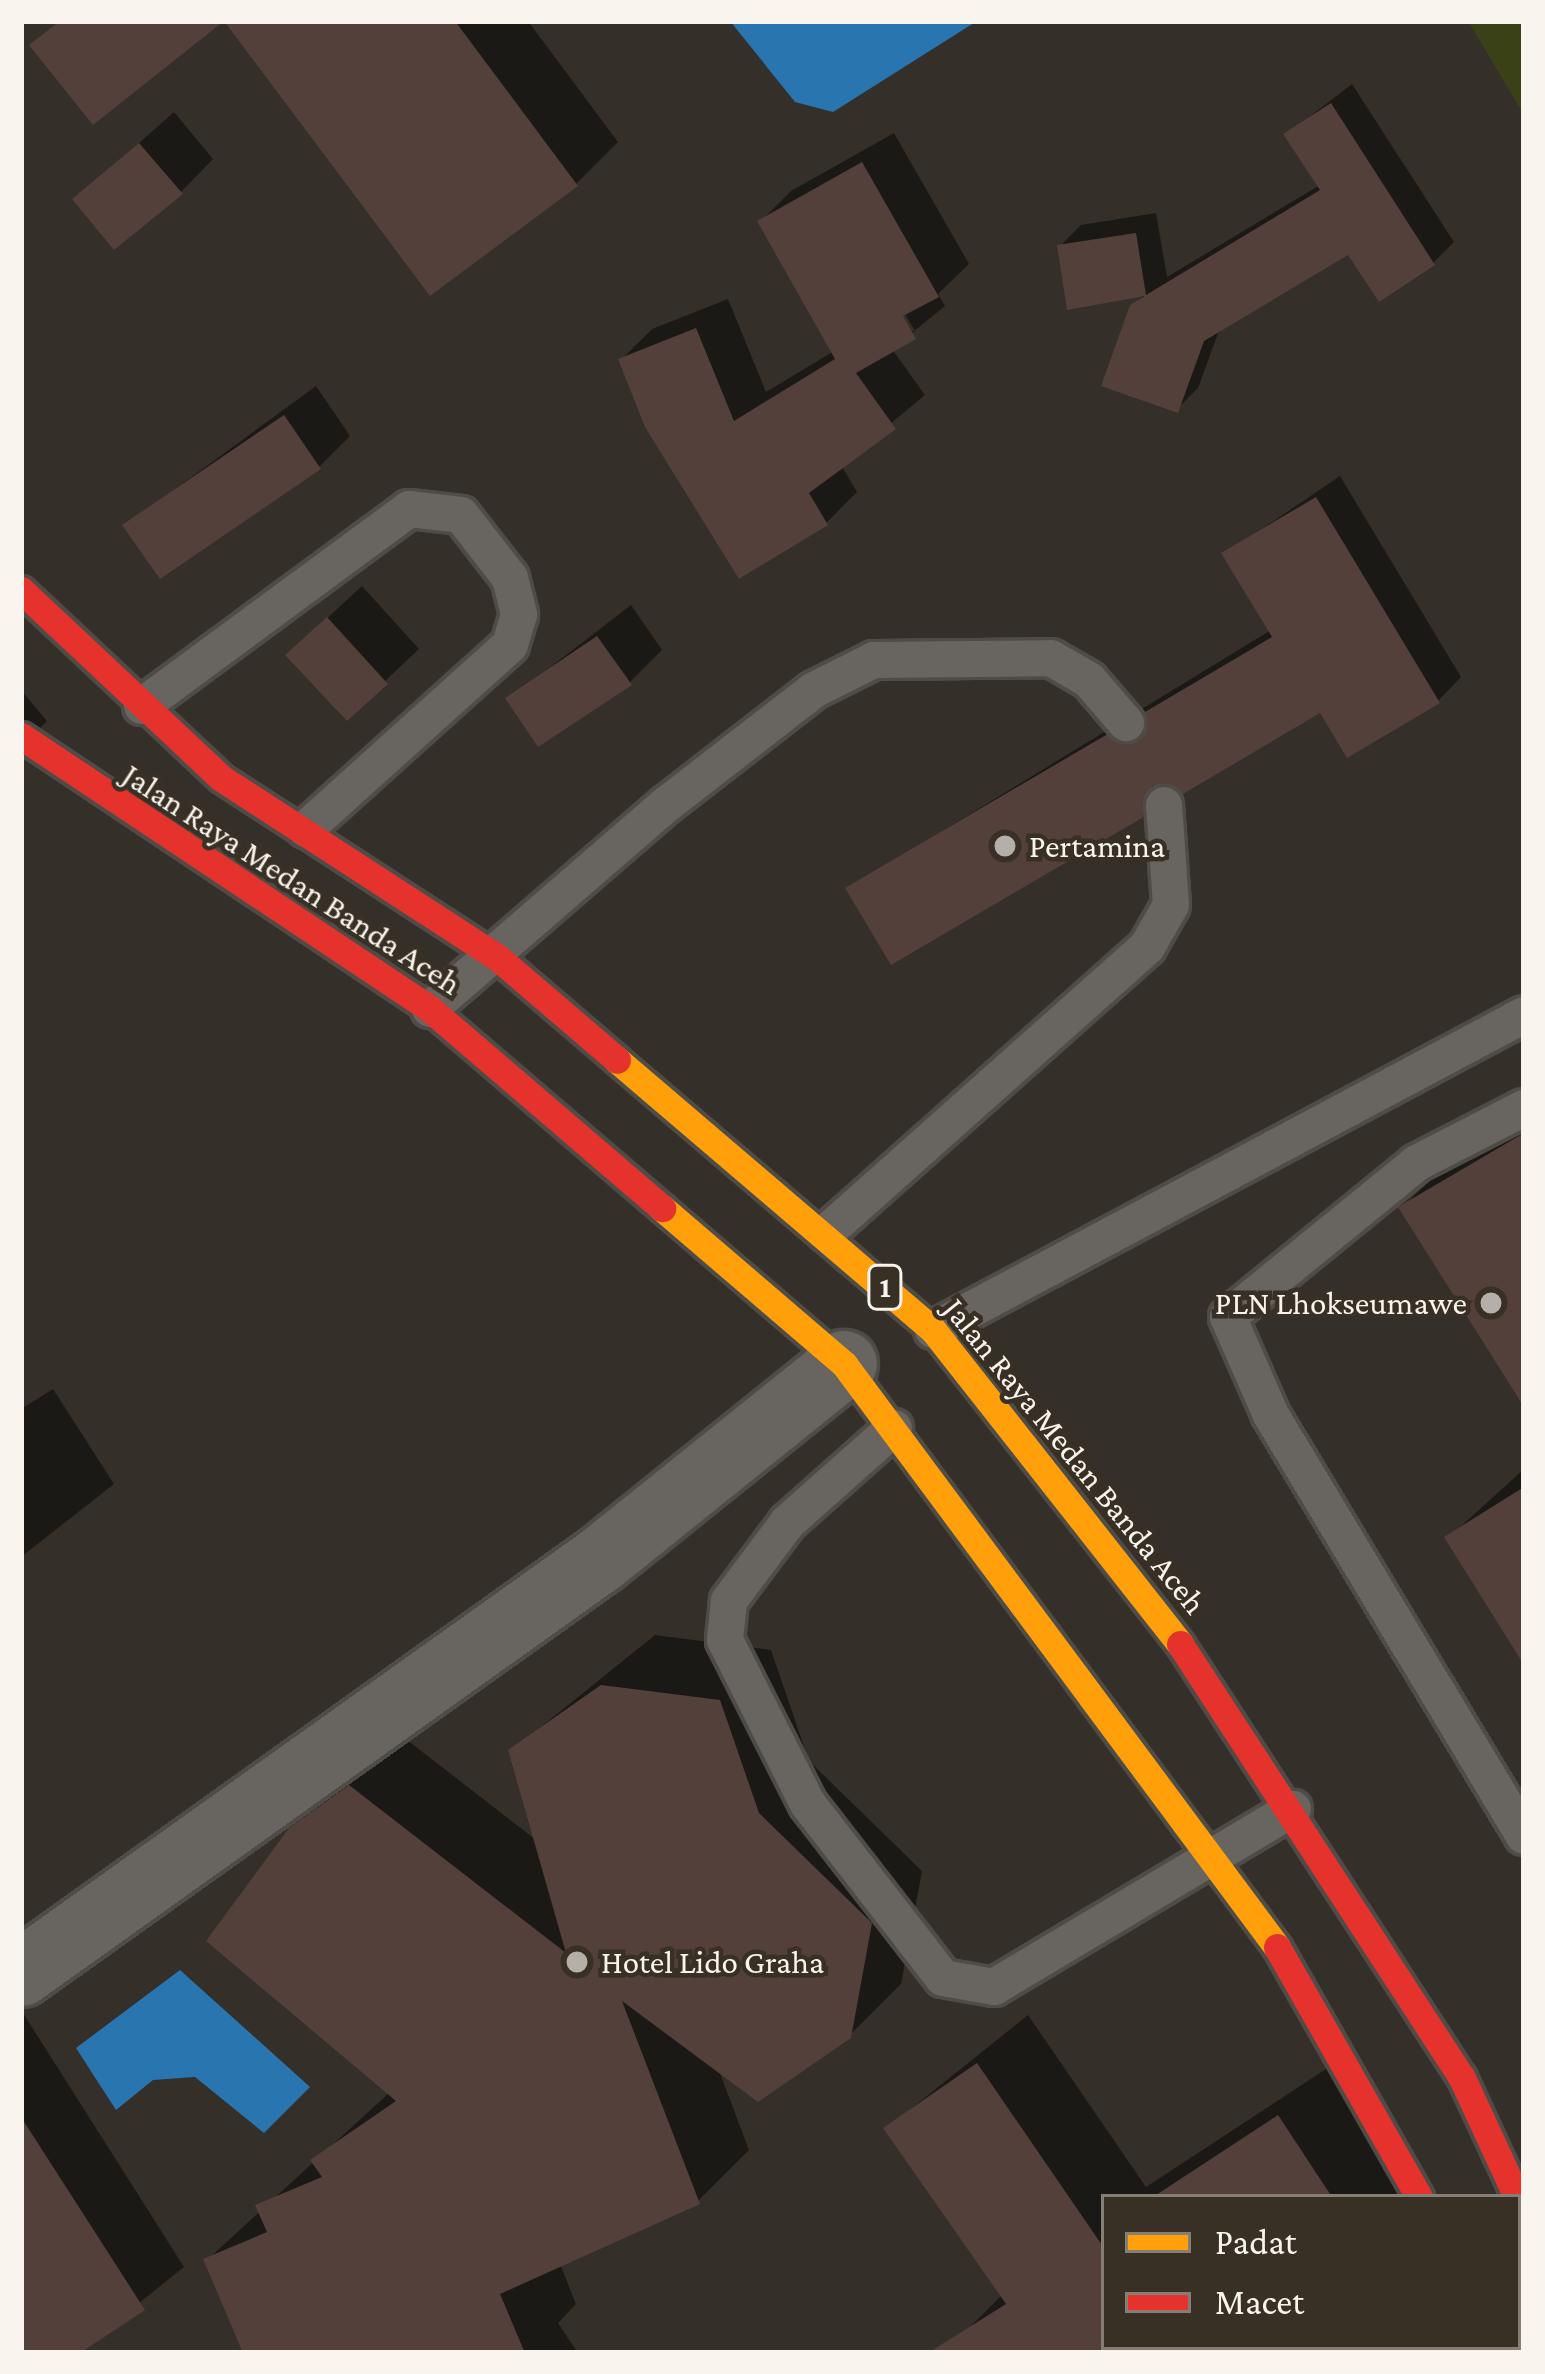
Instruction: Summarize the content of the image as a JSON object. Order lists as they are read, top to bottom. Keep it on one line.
{"streets":{"highway":["Jalan Raya Medan Banda Aceh","1"]},"places":["Pertamina","PLN Lhokseumawe","Hotel Lido Graha"],"legend":["Padat","Macet"]}
